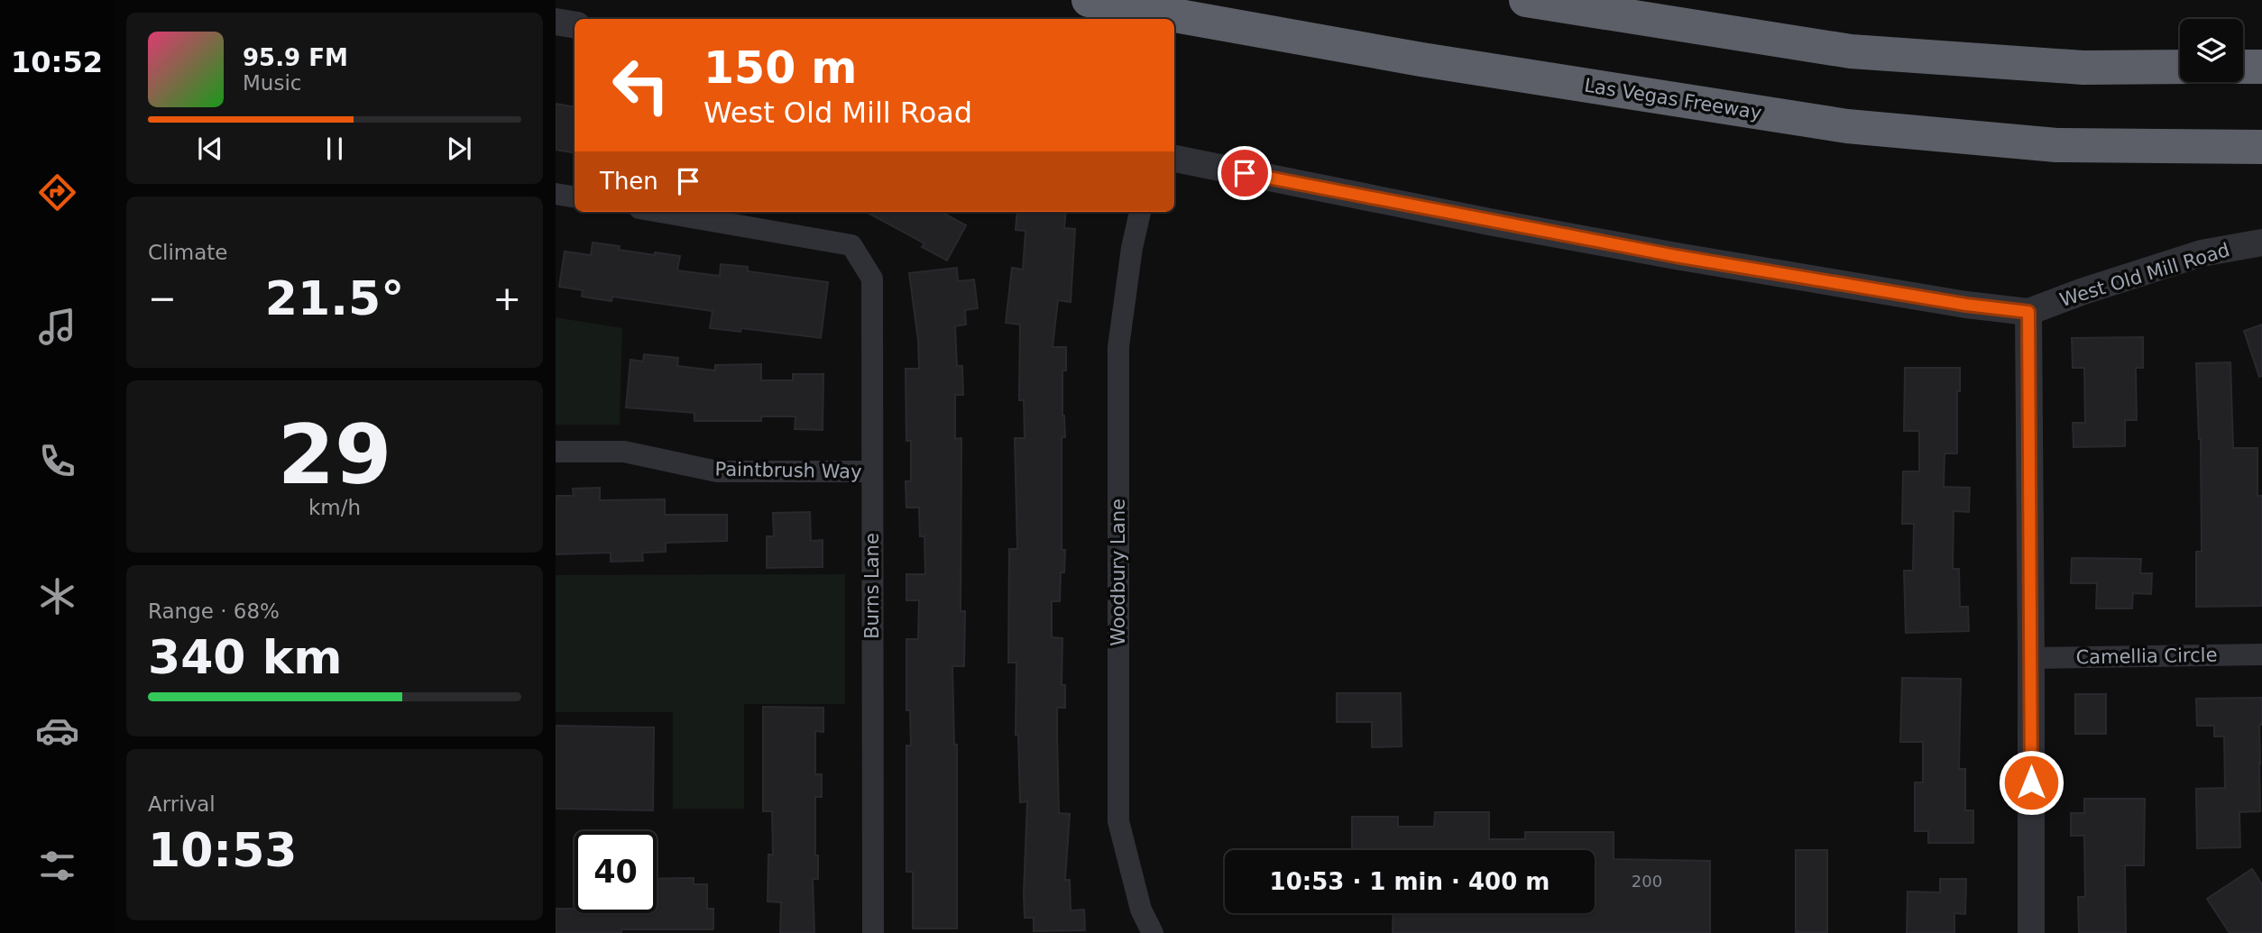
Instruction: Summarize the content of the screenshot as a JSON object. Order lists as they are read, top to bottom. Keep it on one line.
{"streets":{"highway":["Las Vegas Freeway"],"street":["West Old Mill Road","Paintbrush Way","Woodbury Lane","Burns Lane","Camellia Circle"]},"crossings":[["Paintbrush Way","Burns Lane"]],"house_numbers":["200"],"page":{"tabs":"10:52","turn":["150 m","West Old Mill Road"],"song":["95.9 FM","Music"],"then":"Then","tile":["Climate",["29","km/h"],["Range · 68%","340 km"],["Arrival","10:53"]],"heat":["−","21.5°","+"],"limit":"40","trip":"10:53 · 1 min · 400 m"}}
